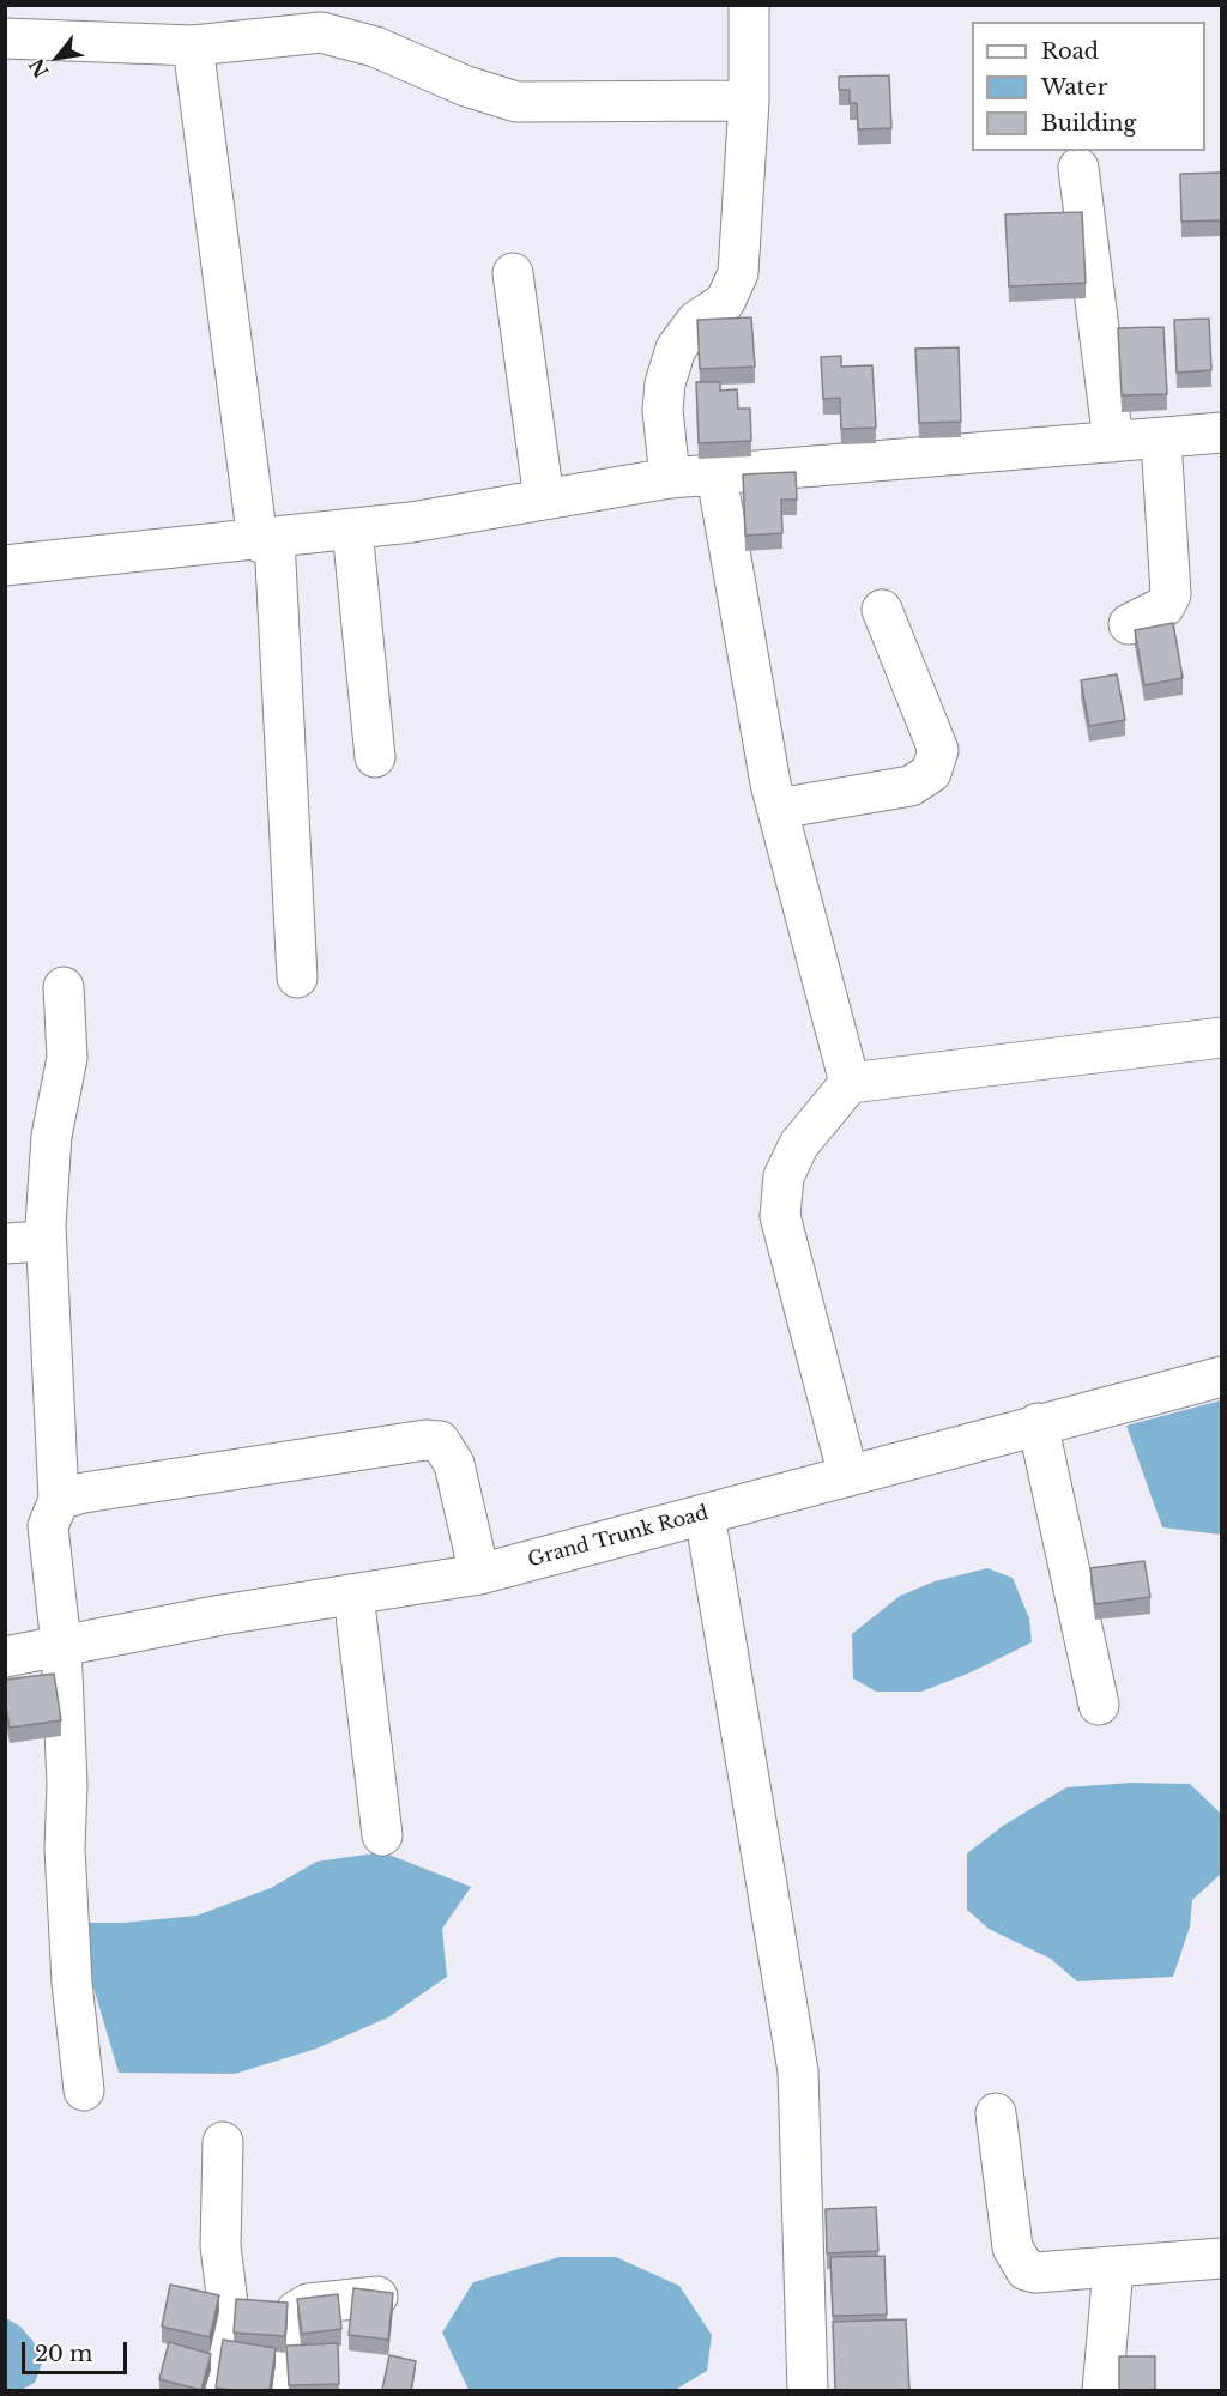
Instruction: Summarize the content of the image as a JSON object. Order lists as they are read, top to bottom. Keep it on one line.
{"streets":{"street":["Grand Trunk Road"]},"legend":["Road","Water","Building"],"scale_bar":"20 m","north":"bottom left"}
